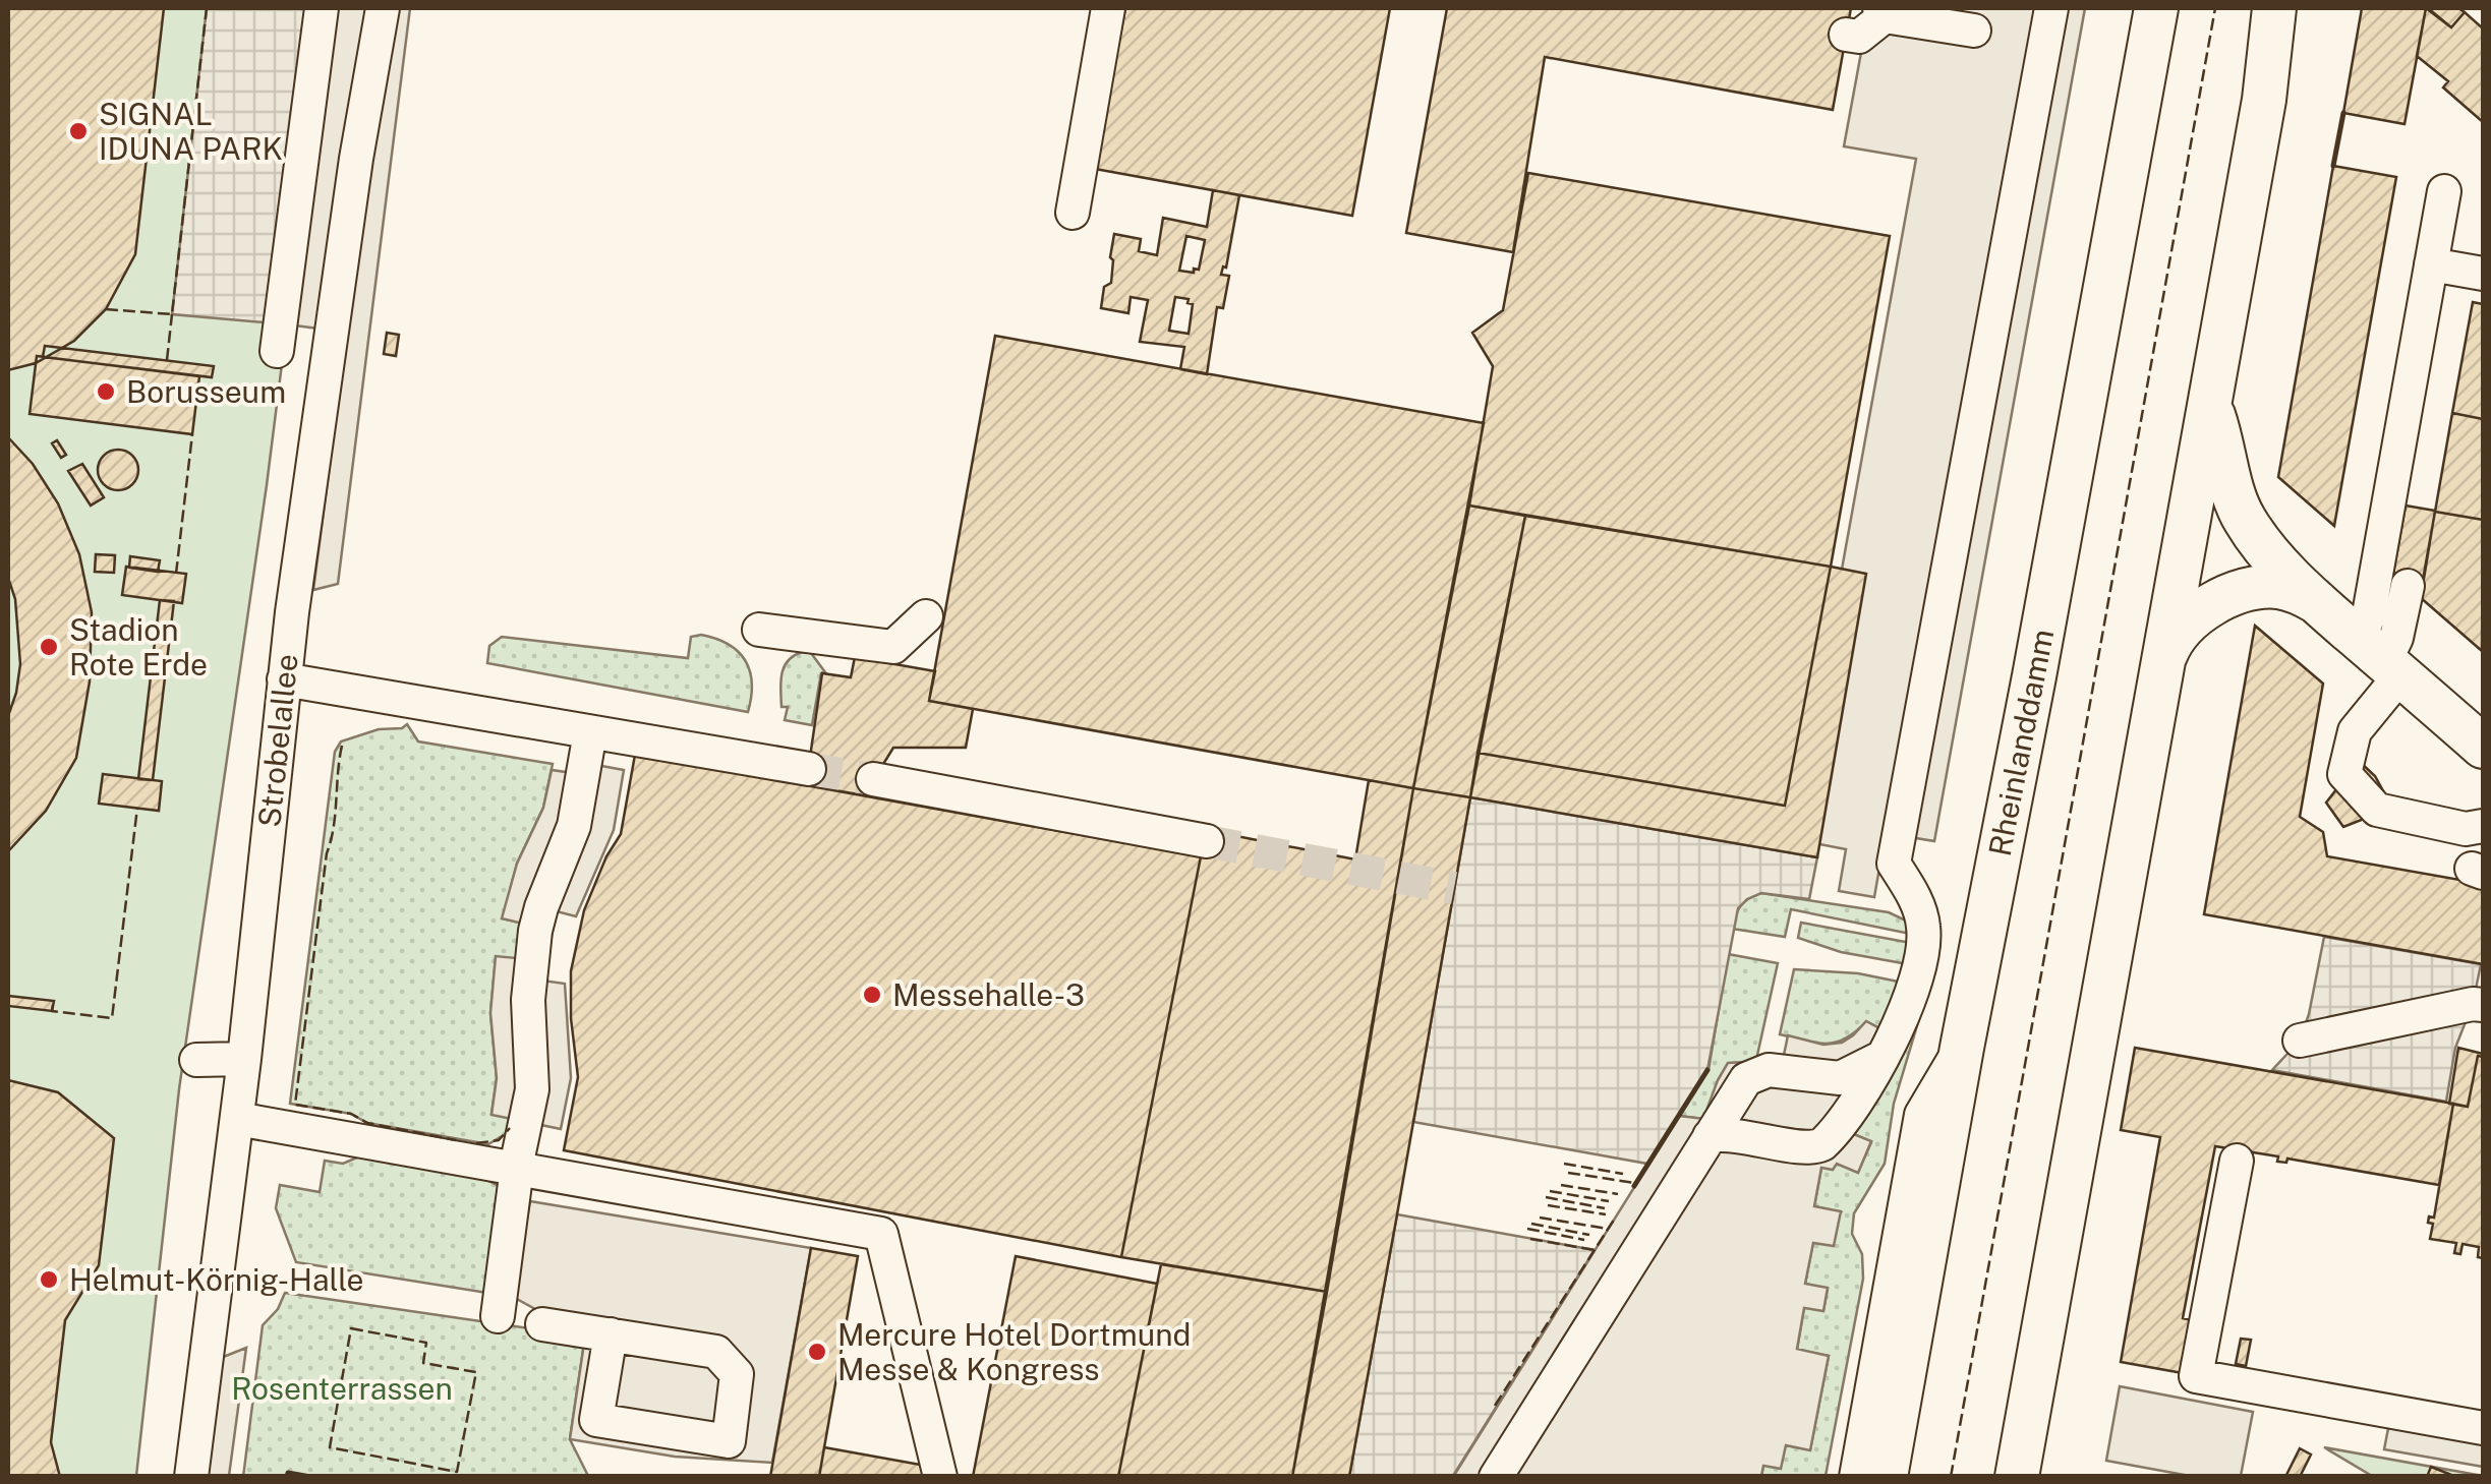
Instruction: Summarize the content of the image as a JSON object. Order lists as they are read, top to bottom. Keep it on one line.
{"streets":{"main road":["Rheinlanddamm"],"street":["Strobelallee"]},"parks":["Rosenterrassen"],"places":["SIGNAL IDUNA PARK","Borusseum","Stadion Rote Erde","Messehalle-3","Helmut-Körnig-Halle","Mercure Hotel Dortmund Messe & Kongress"]}
